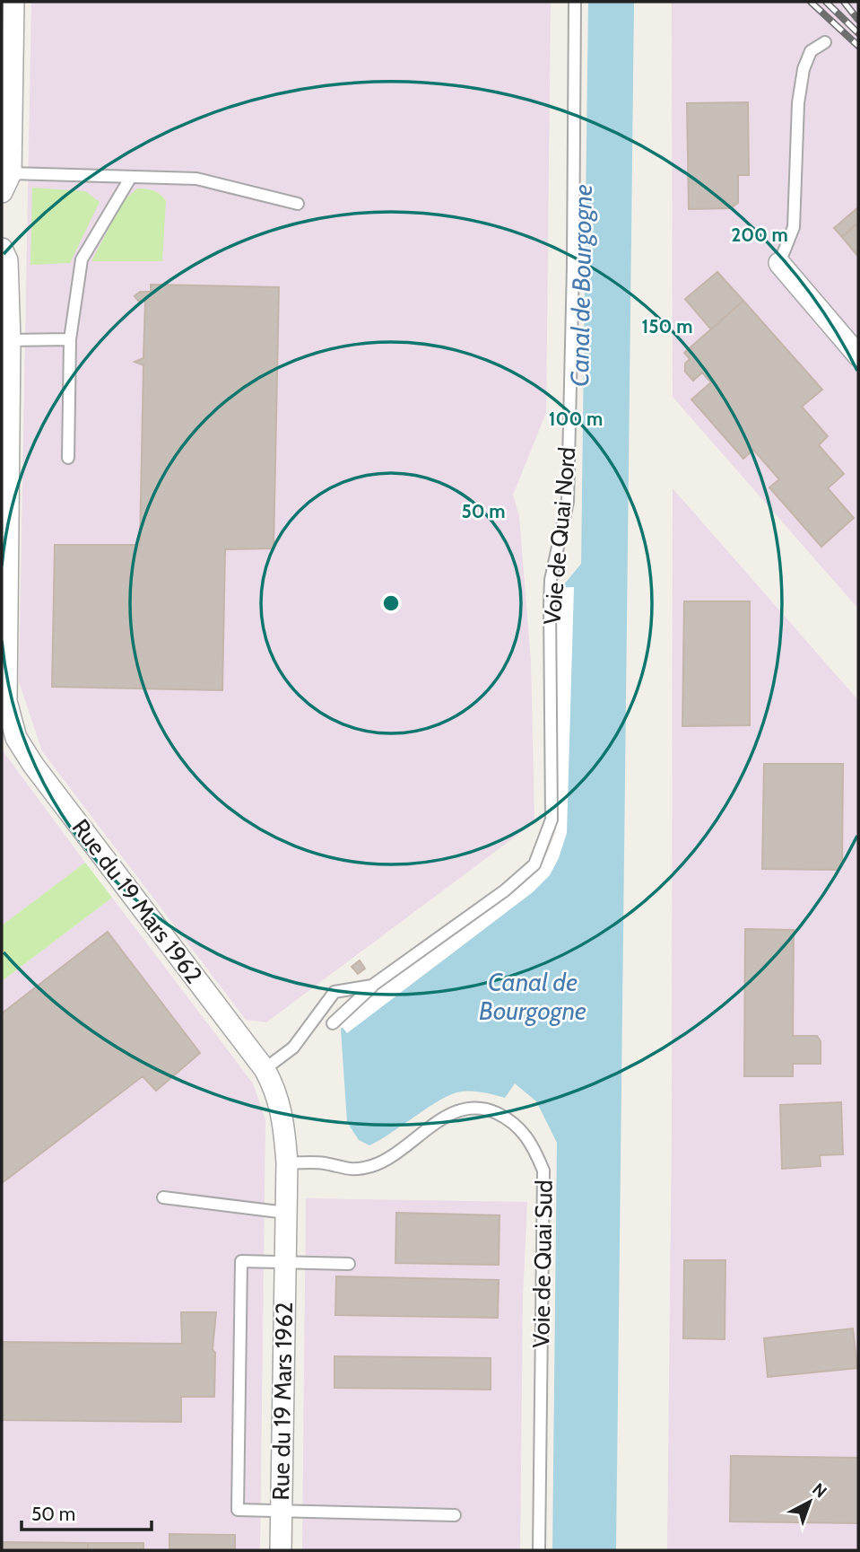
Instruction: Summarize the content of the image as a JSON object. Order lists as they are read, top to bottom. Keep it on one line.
{"streets":{"street":["Rue du 19 Mars 1962"],"lane":["Voie de Quai Nord","Voie de Quai Sud"]},"crossings":[["Voie de Quai Nord","Rue du 19 Mars 1962"],["Rue du 19 Mars 1962","Voie de Quai Sud"]],"water":["Canal de Bourgogne"],"scale_bar":"50 m","north":"top right","rings":["200 m","150 m","100 m","50 m"]}
